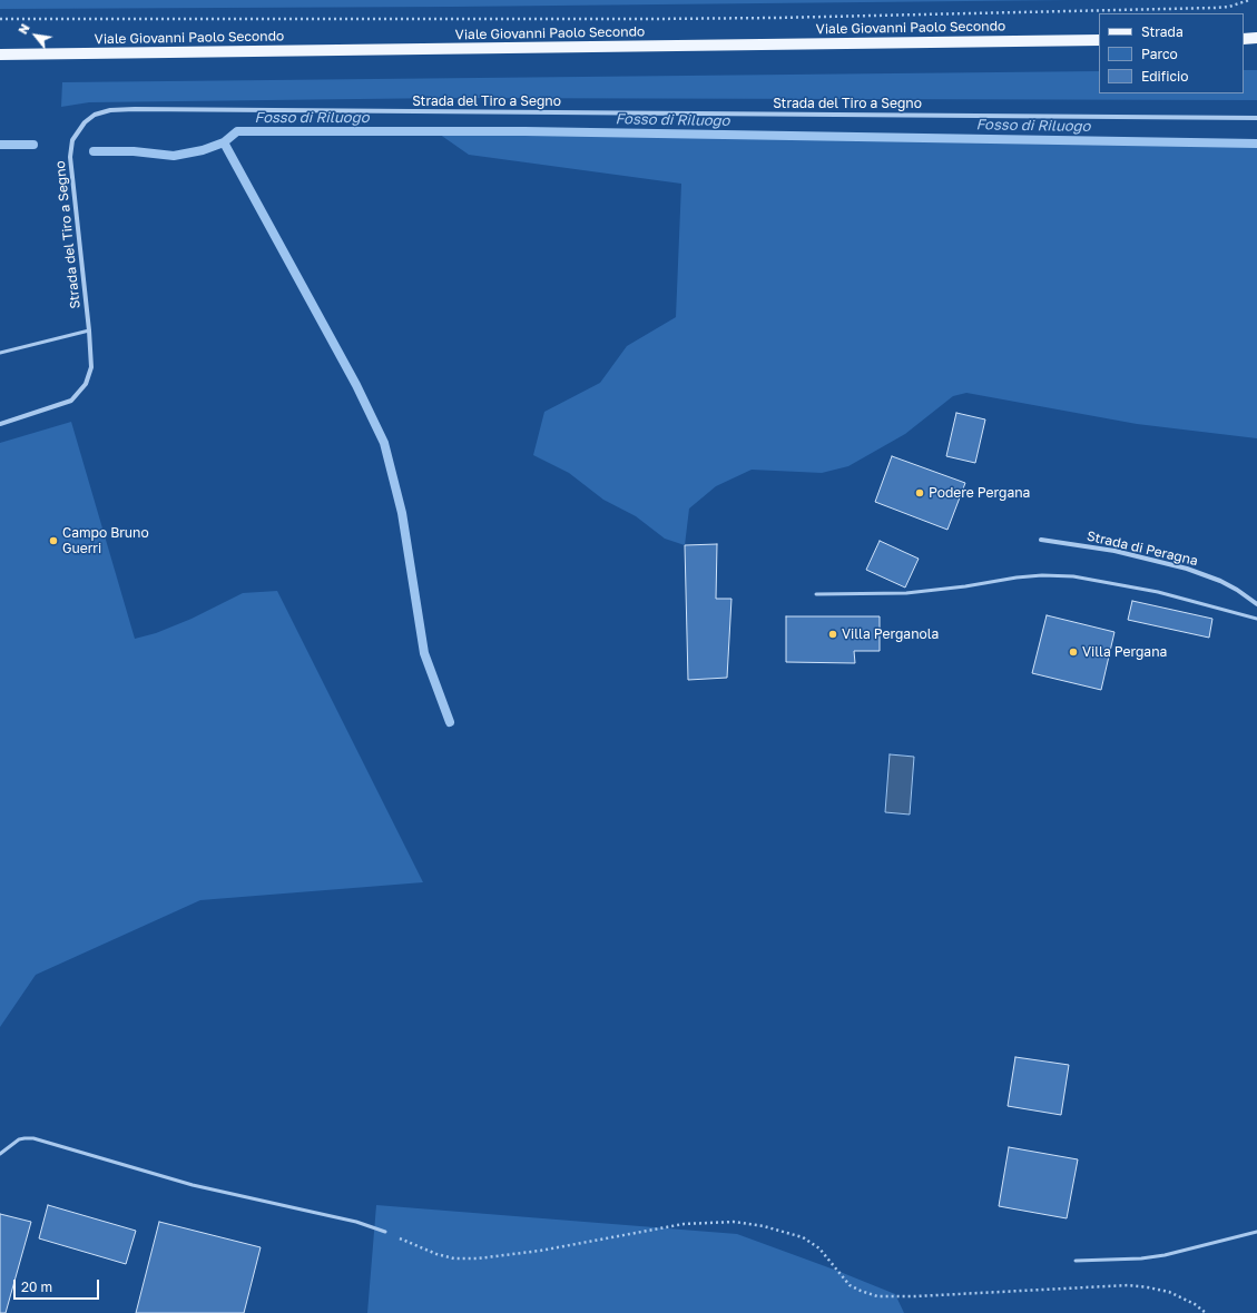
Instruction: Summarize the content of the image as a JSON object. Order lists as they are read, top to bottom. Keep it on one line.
{"streets":{"main road":["Viale Giovanni Paolo Secondo"],"street":["Strada del Tiro a Segno","Strada di Peragna"]},"water":["Fosso di Riluogo"],"places":["Podere Pergana","Campo Bruno Guerri","Villa Perganola","Villa Pergana"],"legend":["Strada","Parco","Edificio"],"scale_bar":"20 m","north":"top left"}
